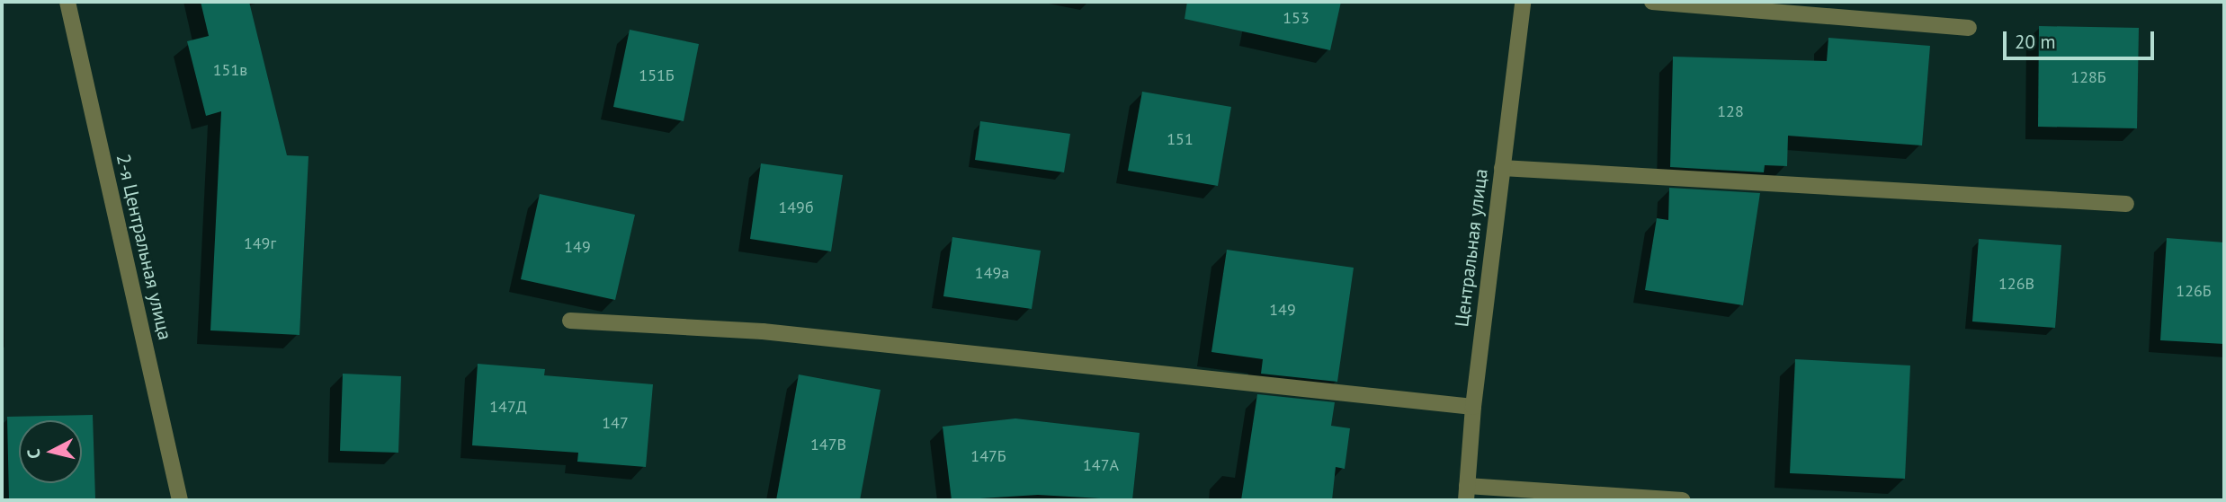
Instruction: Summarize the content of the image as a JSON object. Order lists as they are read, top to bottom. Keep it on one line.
{"streets":{"street":["2-я Центральная улица","Центральная улица"]},"house_numbers":["153","151в","151Б","128Б","128","151","149б","149г","149","149а","126В","126Б","149","147Д","147","147В","147Б","147А"],"scale_bar":"20 m","north":"left"}
